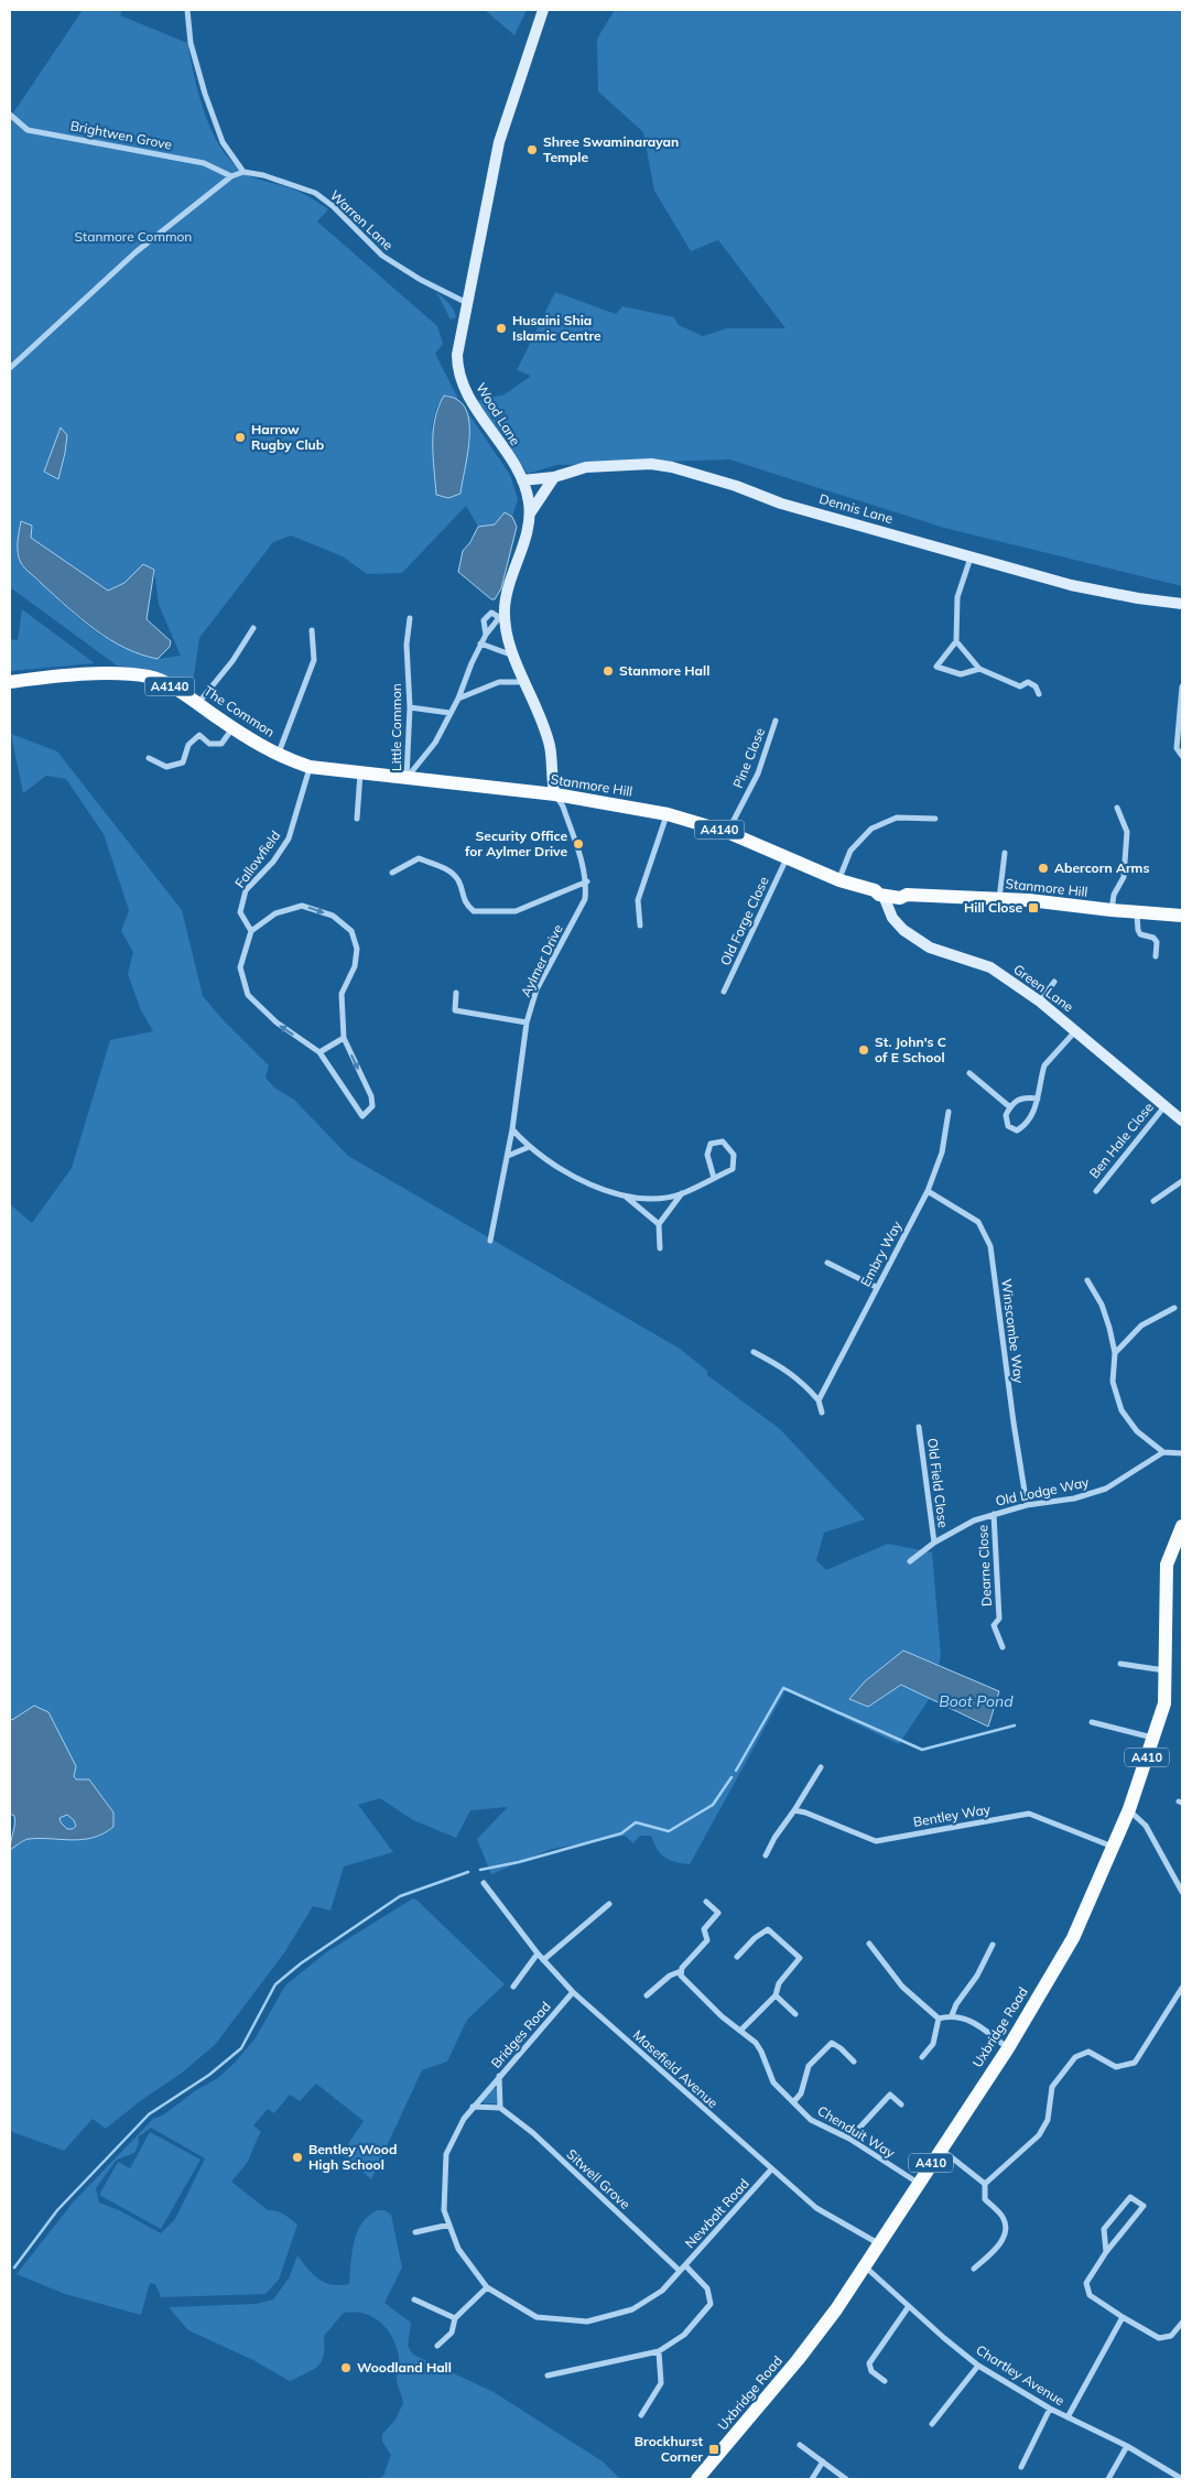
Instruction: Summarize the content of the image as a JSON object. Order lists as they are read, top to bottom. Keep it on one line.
{"streets":{"main road":["A4140","The Common","Stanmore Hill","A410","Uxbridge Road"],"street":["Brightwen Grove","Warren Lane","Wood Lane","Dennis Lane","Little Common","Pine Close","Fallowfield","Old Forge Close","Aylmer Drive","Green Lane","Ben Hale Close","Embry Way","Winscombe Way","Old Field Close","Old Lodge Way","Dearne Close","Bentley Way","Bridges Road","Masefield Avenue","Chenduit Way","Sitwell Grove","Newbolt Road","Chartley Avenue"]},"crossings":[["Warren Lane","Wood Lane"],["Wood Lane","Dennis Lane"],["Wood Lane","Stanmore Hill"],["Wood Lane","Aylmer Drive"],["The Common","Stanmore Hill"],["Little Common","Stanmore Hill"],["Pine Close","Stanmore Hill"],["Stanmore Hill","Fallowfield"],["Stanmore Hill","Old Forge Close"],["Stanmore Hill","Aylmer Drive"],["Stanmore Hill","Green Lane"],["Green Lane","Ben Hale Close"],["Embry Way","Winscombe Way"],["Winscombe Way","Old Lodge Way"],["Old Field Close","Old Lodge Way"],["Old Lodge Way","Dearne Close"],["Bentley Way","Uxbridge Road"],["Uxbridge Road","Masefield Avenue"],["Uxbridge Road","Chenduit Way"],["Uxbridge Road","Chartley Avenue"],["Bridges Road","Masefield Avenue"],["Bridges Road","Newbolt Road"],["Masefield Avenue","Newbolt Road"],["Sitwell Grove","Newbolt Road"]],"water":["Boot Pond"],"parks":["Stanmore Common"],"places":{"other":["Shree Swaminarayan Temple","Husaini Shia Islamic Centre","Harrow Rugby Club","Stanmore Hall","Security Office for Aylmer Drive","Abercorn Arms","St. John's C of E School","Bentley Wood High School","Woodland Hall"],"transit":["Hill Close","Brockhurst Corner"]}}
